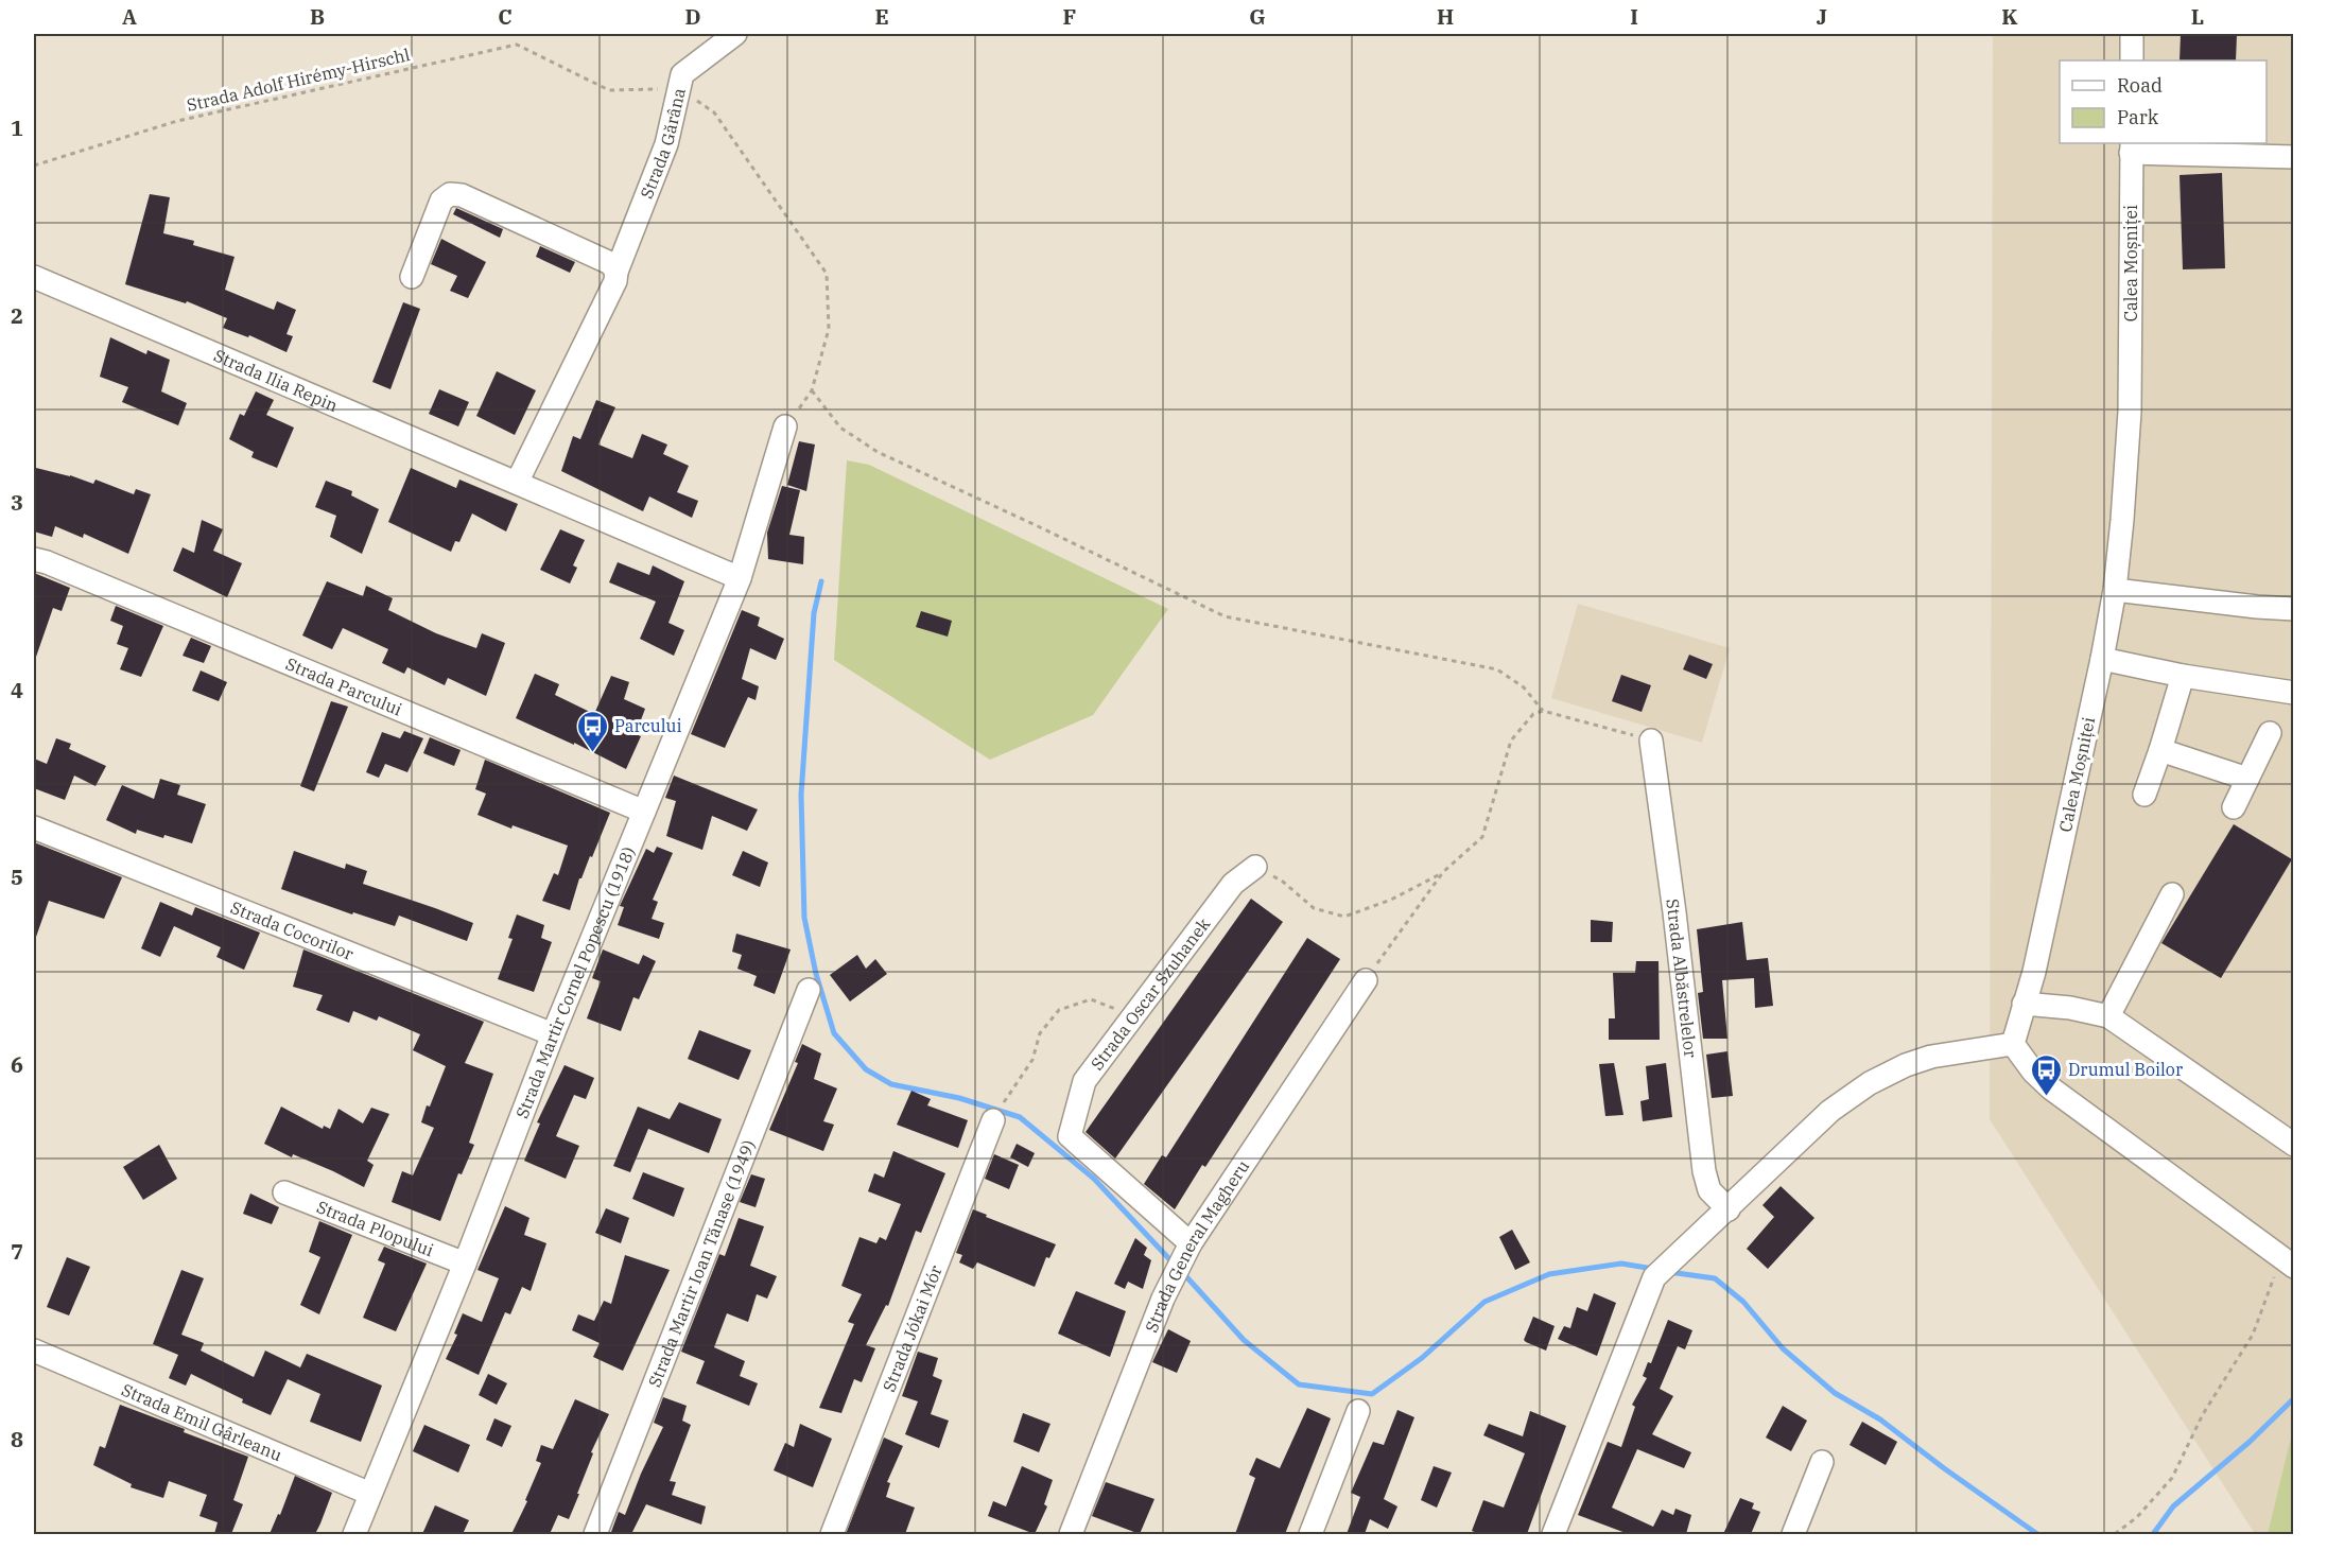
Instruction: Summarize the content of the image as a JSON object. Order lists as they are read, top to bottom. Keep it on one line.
{"streets":{"street":["Strada Gărâna","Calea Moșniței","Strada Ilia Repin","Strada Parcului","Strada Cocorilor","Strada Albăstrelelor","Strada Martir Cornel Popescu (1918)","Strada Oscar Szuhanek","Strada Plopului","Strada General Magheru","Strada Martir Ioan Tănase (1949)","Strada Jókai Mór","Strada Emil Gârleanu"],"path":["Strada Adolf Hirémy-Hirschl"]},"crossings":[["Strada Adolf Hirémy-Hirschl","Strada Gărâna"],["Strada Ilia Repin","Strada Martir Cornel Popescu (1918)"],["Strada Parcului","Strada Martir Cornel Popescu (1918)"],["Strada Cocorilor","Strada Martir Cornel Popescu (1918)"],["Strada Martir Cornel Popescu (1918)","Strada Plopului"],["Strada Martir Cornel Popescu (1918)","Strada Emil Gârleanu"],["Strada Oscar Szuhanek","Strada General Magheru"]],"places":{"bus stop":["Parcului","Drumul Boilor"]},"legend":["Road","Park"],"grid":{"columns":["A","B","C","D","E","F","G","H","I","J","K","L"],"rows":["1","2","3","4","5","6","7","8"]}}
